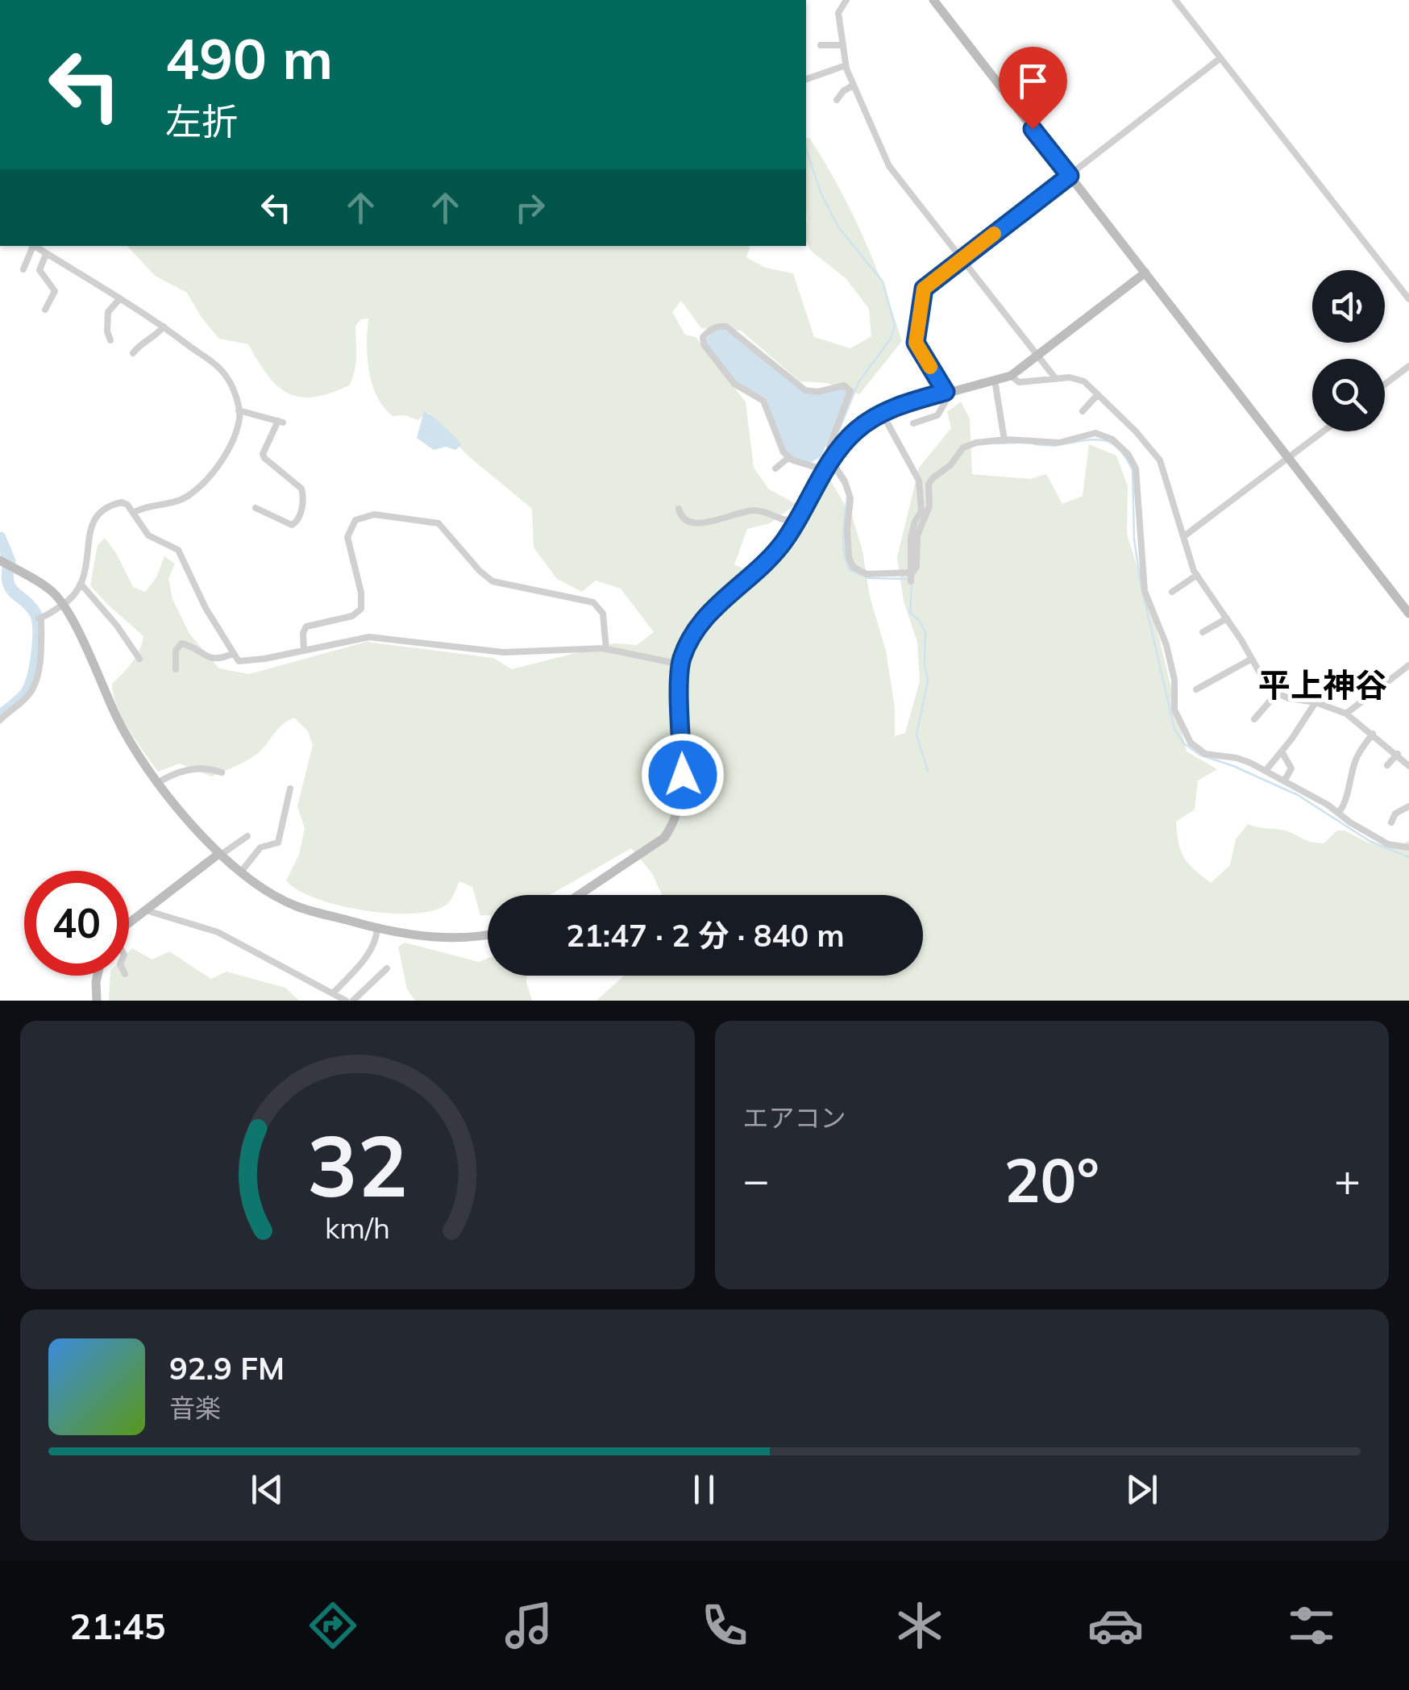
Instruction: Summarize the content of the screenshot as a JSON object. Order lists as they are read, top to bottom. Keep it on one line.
{"districts":["平上神谷"],"page":{"turn":["490 m","左折"],"limit":"40","trip":"21:47 · 2 分 · 840 m","tile":"エアコン","heat":["−","20°","+"],"song":["92.9 FM","音楽"],"tabs":"21:45","gauge":["32","km/h"]}}
